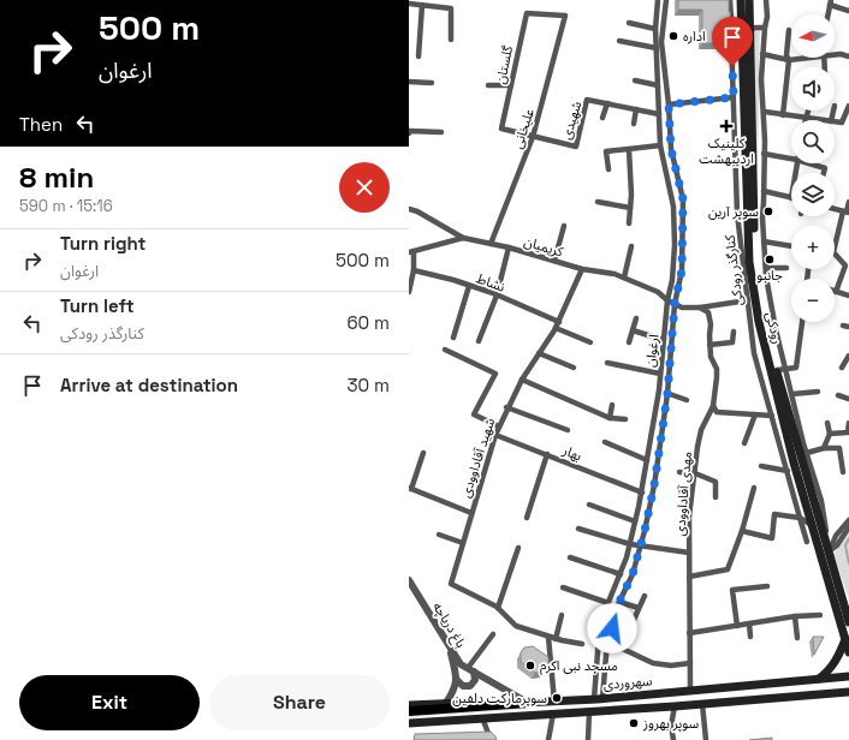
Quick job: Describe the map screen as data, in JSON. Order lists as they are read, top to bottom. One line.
{"streets":{"main road":["رودکی","سهروردی"],"street":["گلستان","شهیدی","علیخانی","کریمیان","کنارگذر رودکی","نشاط","ارغوان","بهار","شهید آقاداوودی","مهدی آقاداوودی","باغ دریاچه"]},"crossings":[["گلستان","شهیدی"],["گلستان","علیخانی"],["شهیدی","علیخانی"],["شهیدی","ارغوان"],["علیخانی","کریمیان"],["کریمیان","کنارگذر رودکی"],["کریمیان","ارغوان"],["کریمیان","شهید آقاداوودی"],["کریمیان","مهدی آقاداوودی"],["نشاط","شهید آقاداوودی"],["ارغوان","بهار"],["ارغوان","سهروردی"],["بهار","شهید آقاداوودی"],["مهدی آقاداوودی","سهروردی"],["باغ دریاچه","سهروردی"]],"places":{"other":["اداره","سوپر آرین","جانبو","مسجد نبی اکرم","سوپرمارکت دلفین","سوپر بهروز"],"health":["کلینیک اردیبهشت"]},"north":"left","page":{"turn":["500 m","ارغوان"],"map_buttons":["+","−"],"then":"Then","heading":["8 min","590 m · 15:16"],"list":[{"name":"Turn right","note":"ارغوان","value":"500 m"},{"name":"Turn left","note":"کنارگذر رودکی","value":"60 m"},{"name":"Arrive at destination","value":"30 m"}],"buttons":["Exit","Share"]}}
